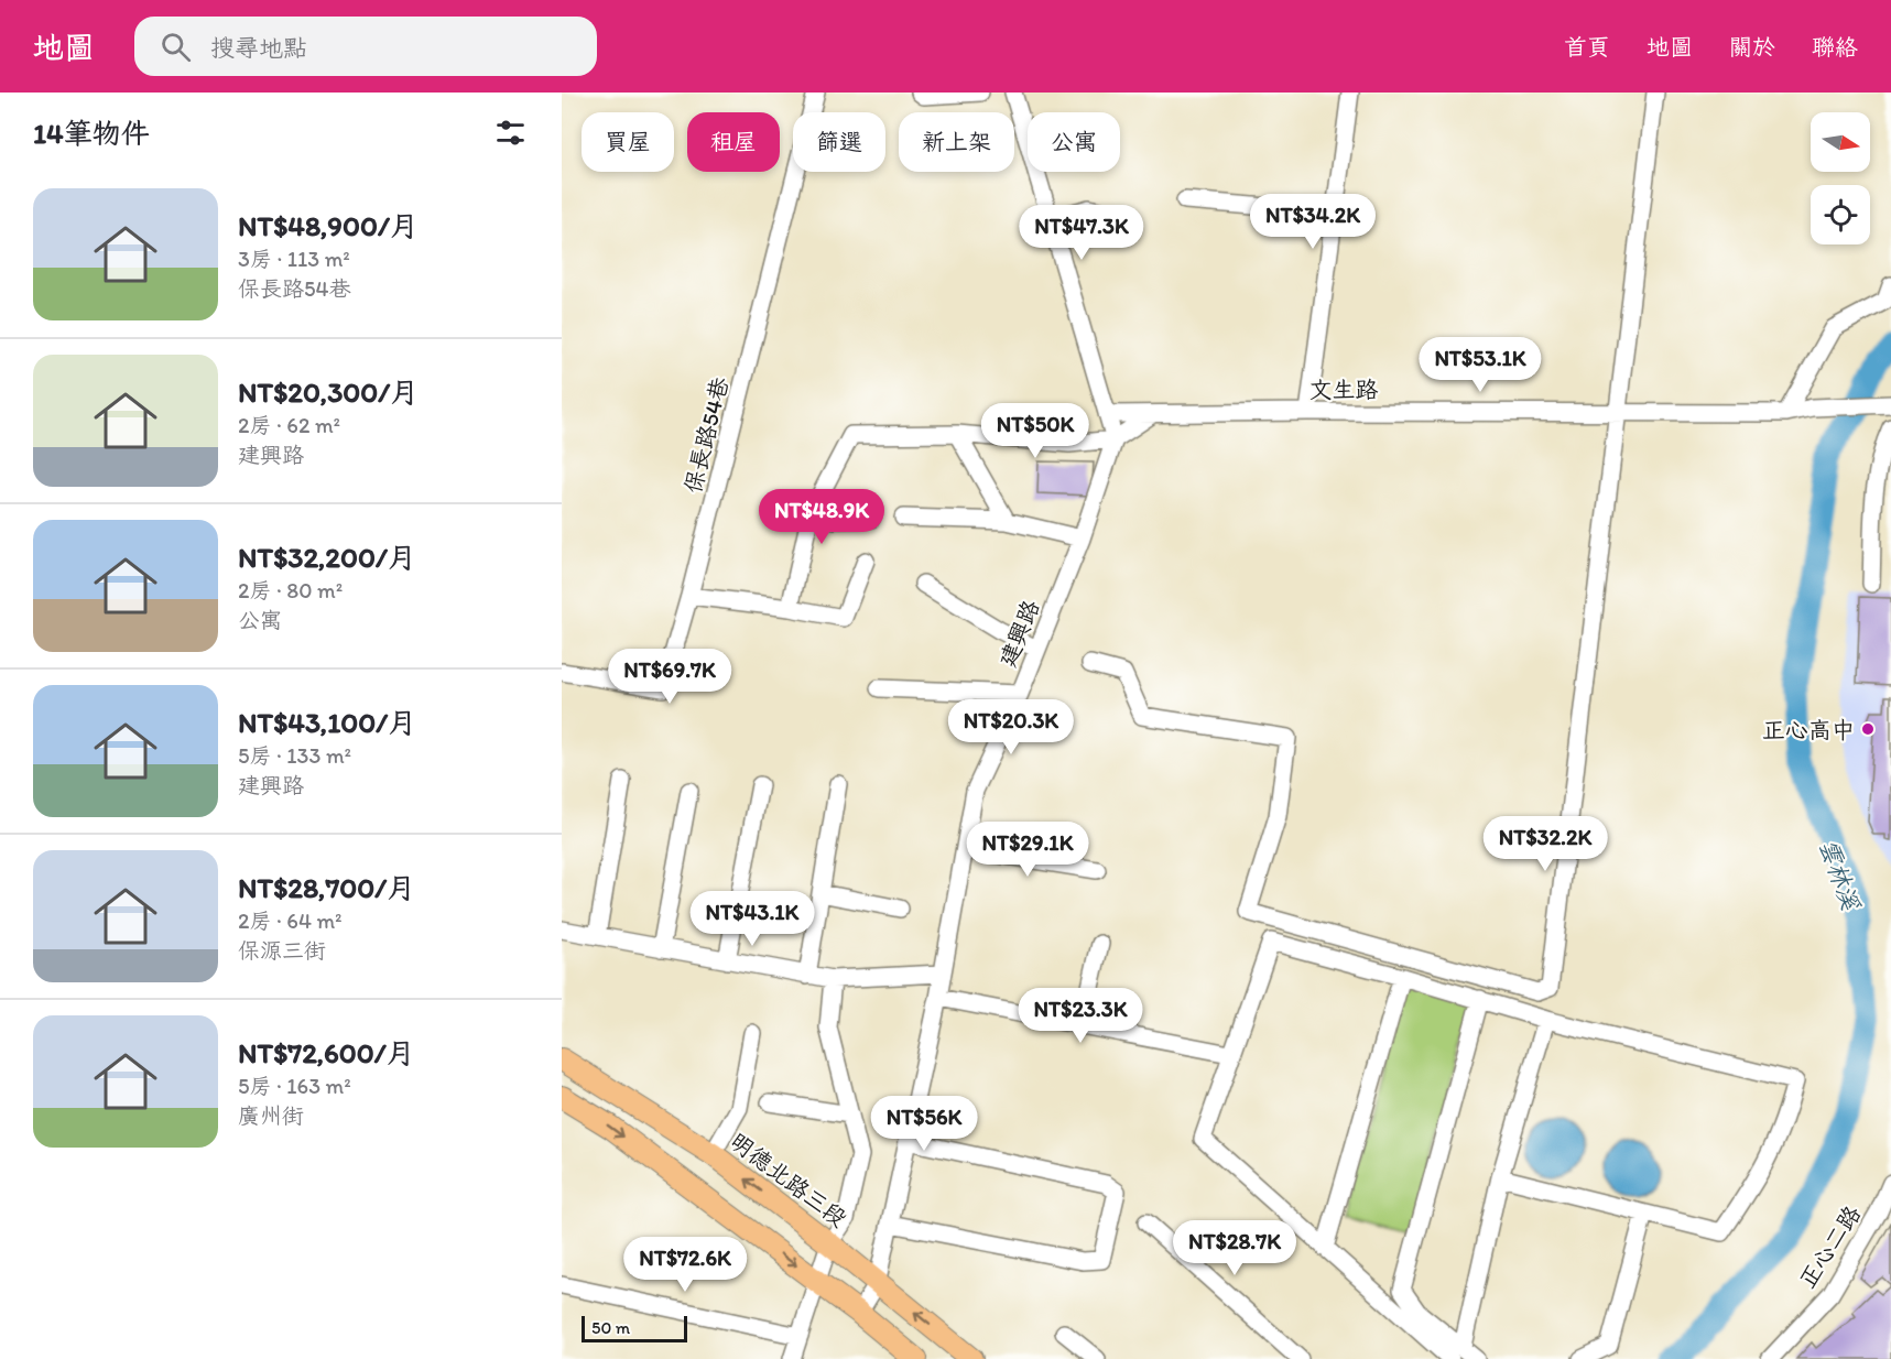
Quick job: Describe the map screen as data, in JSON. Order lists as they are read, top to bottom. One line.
{"streets":{"main road":["明德北路三段"],"street":["文生路","保長路54巷","建興路","正心二路"]},"crossings":[["建興路","明德北路三段"]],"water":["雲林溪"],"places":["正心高中"],"scale_bar":"50 m","north":"right","page":{"header":"地圖","search":"搜尋地點","nav":["首頁","地圖","關於","聯絡"],"heading":"14筆物件","chip":["買屋","租屋","篩選","新上架","公寓"],"list":[{"name":"NT$48,900/月","note":"3房 · 113 m² · 保長路54巷"},{"name":"NT$20,300/月","note":"2房 · 62 m² · 建興路"},{"name":"NT$32,200/月","note":"2房 · 80 m² · 公寓"},{"name":"NT$43,100/月","note":"5房 · 133 m² · 建興路"},{"name":"NT$28,700/月","note":"2房 · 64 m² · 保源三街"},{"name":"NT$72,600/月","note":"5房 · 163 m² · 廣州街"}],"price":["NT$34.2K","NT$47.3K","NT$53.1K","NT$50K","NT$48.9K","NT$69.7K","NT$20.3K","NT$32.2K","NT$29.1K","NT$43.1K","NT$23.3K","NT$56K","NT$28.7K","NT$72.6K"],"scale":"50 m"}}
